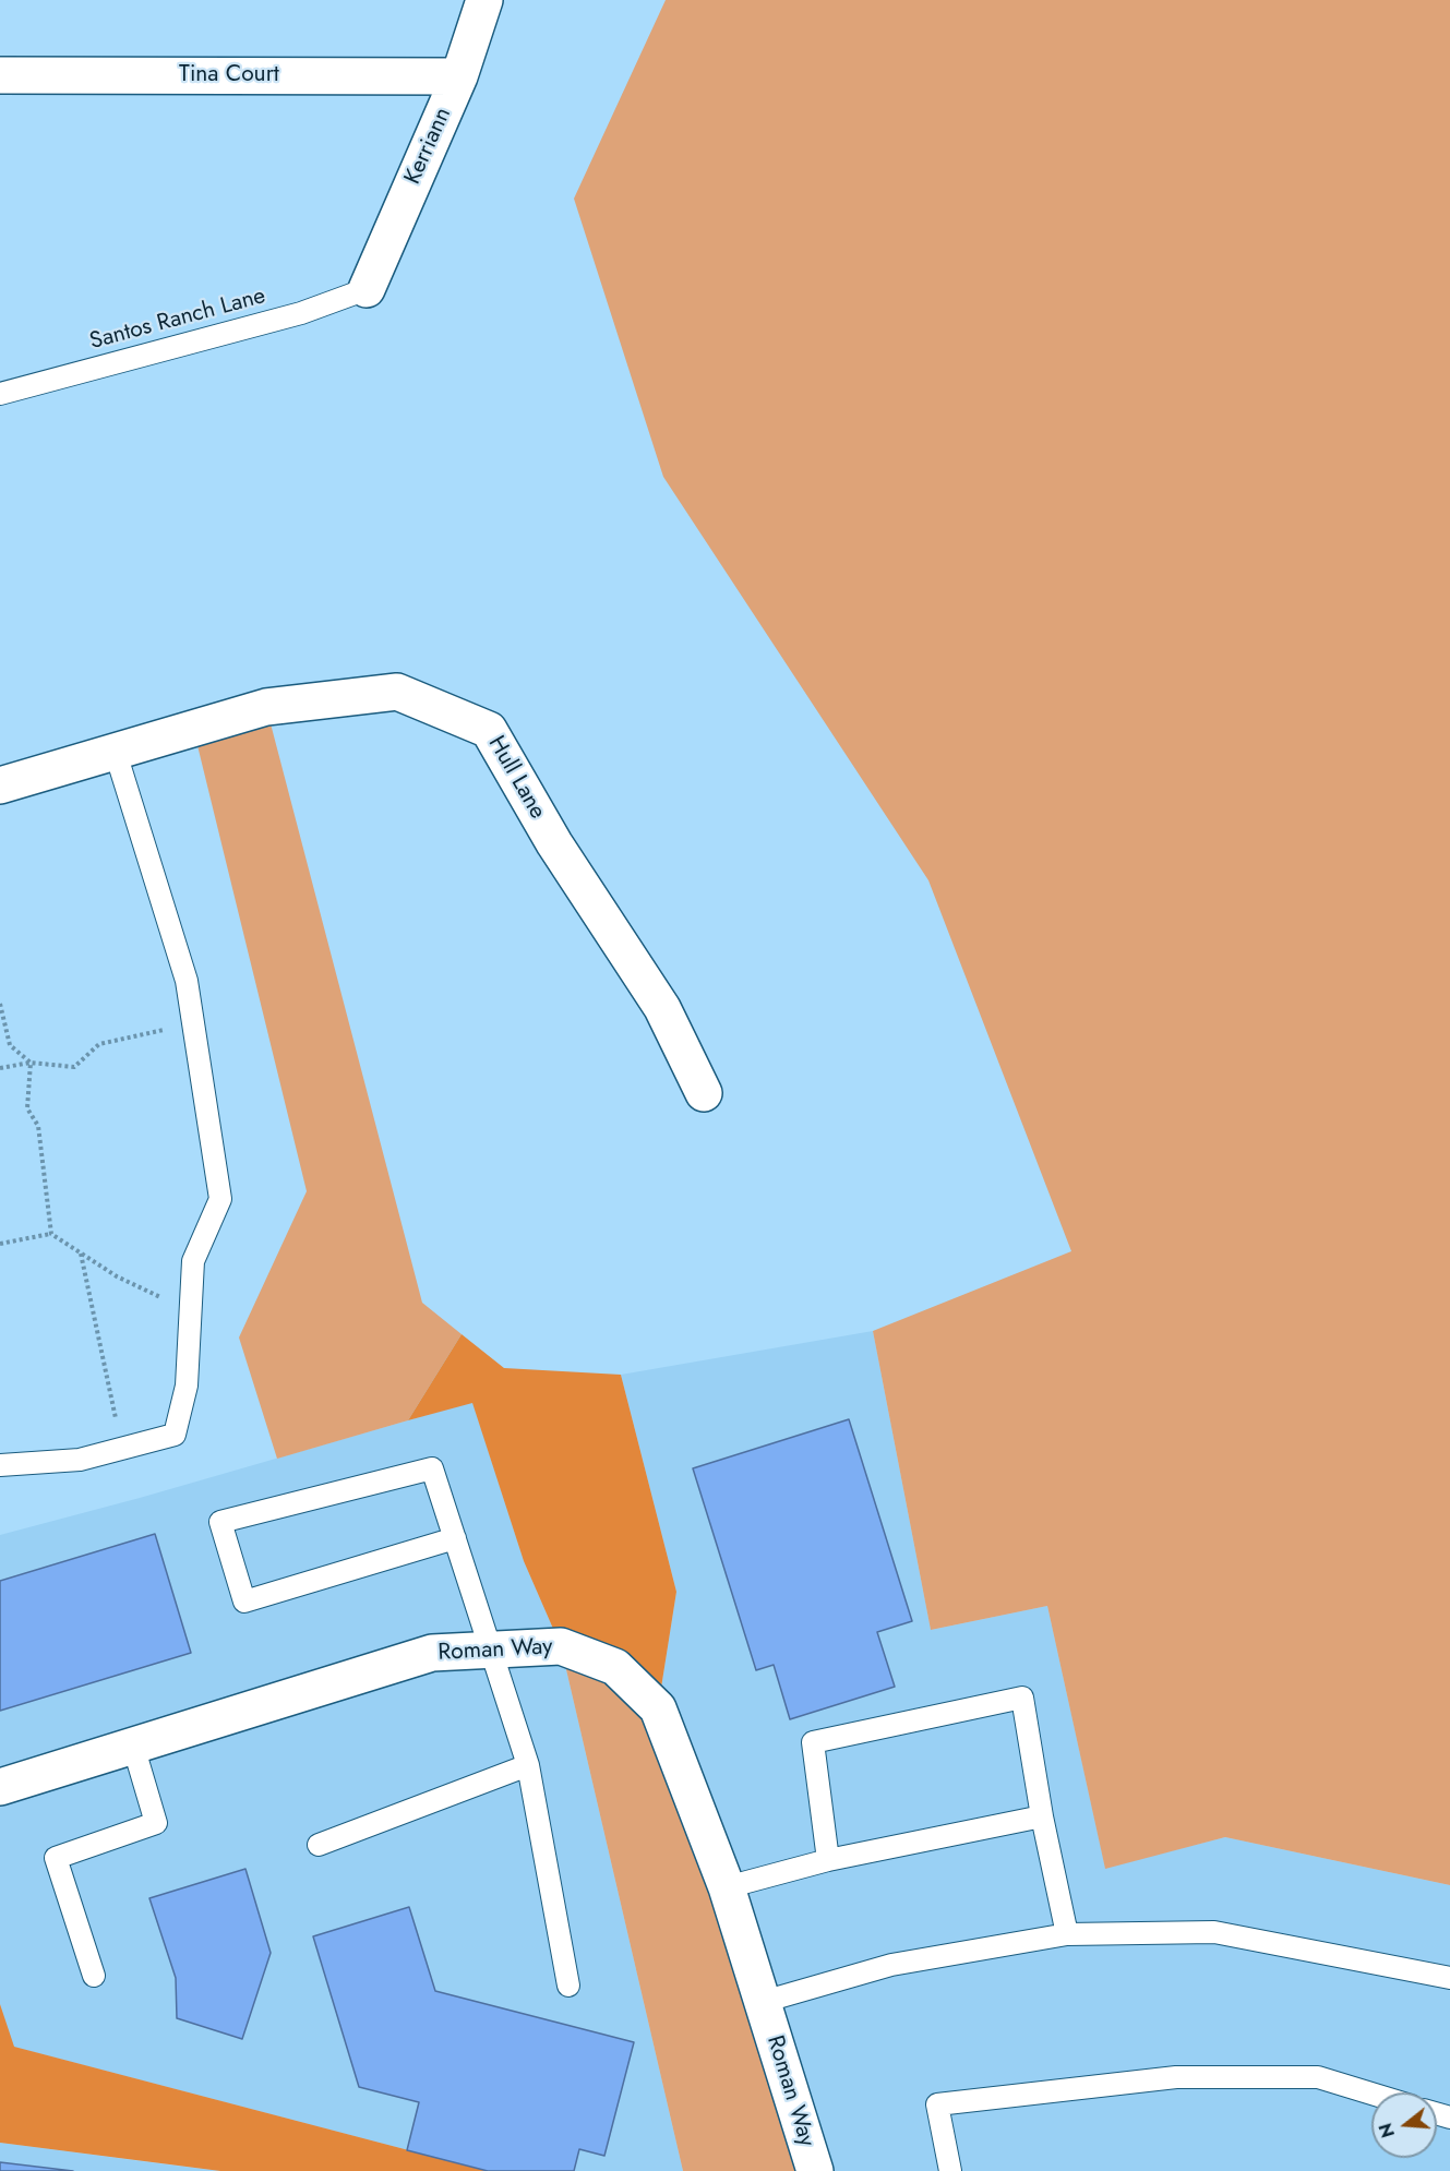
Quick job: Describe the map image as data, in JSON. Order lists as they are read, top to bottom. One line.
{"streets":{"street":["Tina Court","Kerriann","Hull Lane","Roman Way"],"lane":["Santos Ranch Lane"]},"crossings":[["Tina Court","Kerriann"],["Kerriann","Santos Ranch Lane"]],"north":"left"}
